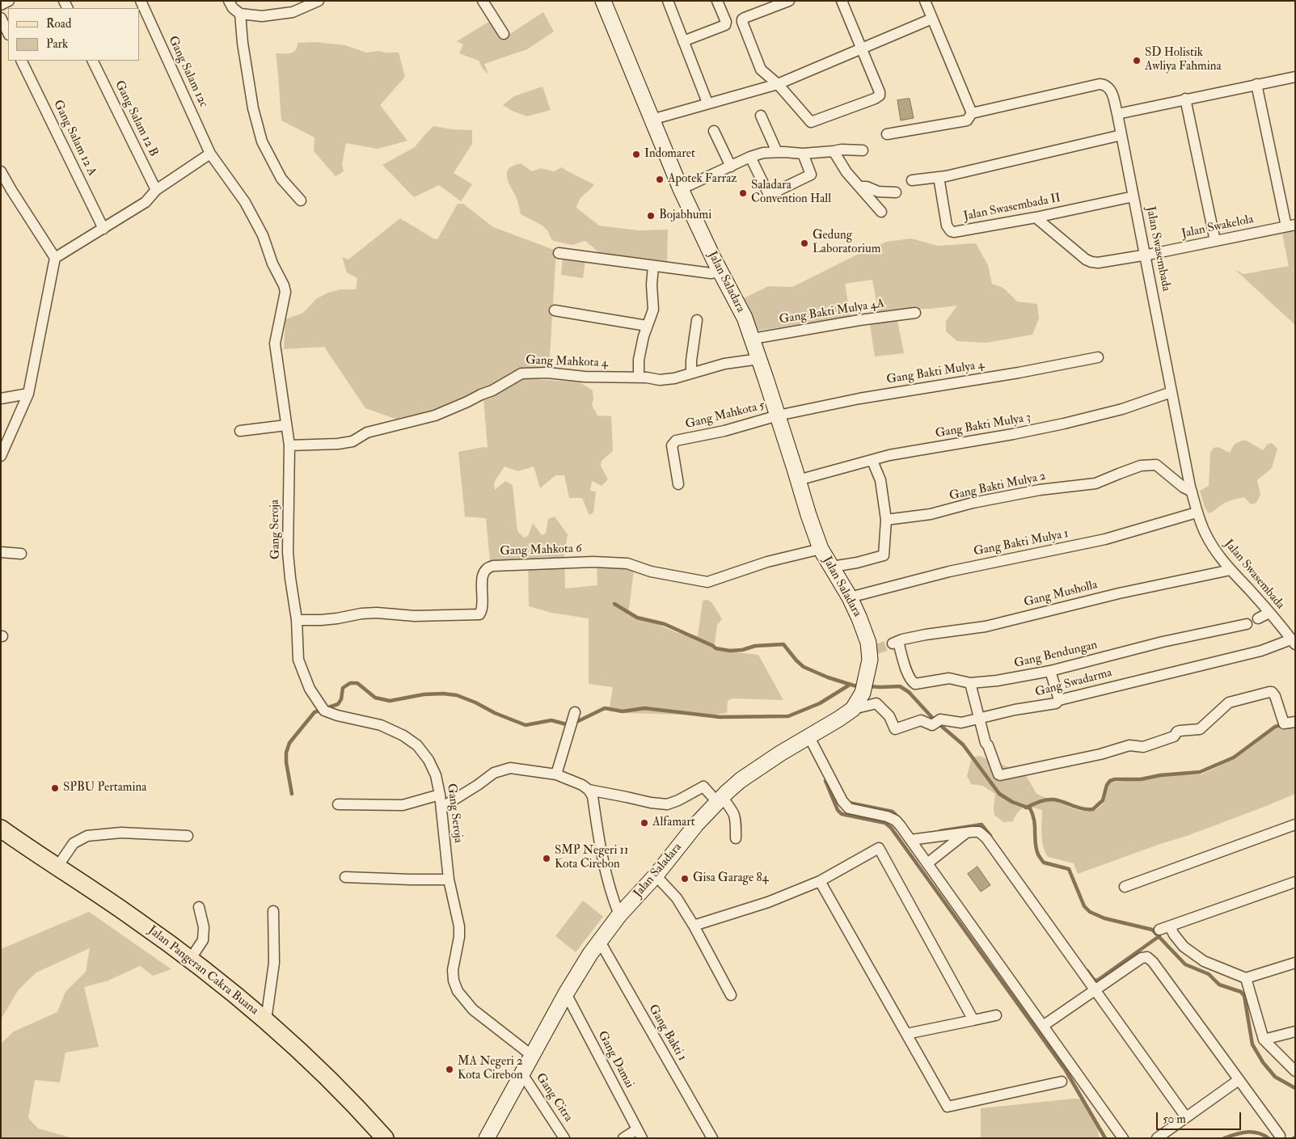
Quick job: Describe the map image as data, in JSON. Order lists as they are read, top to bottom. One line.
{"streets":{"main road":["Jalan Pangeran Cakra Buana"],"street":["Gang Salam 12c","Gang Salam 12 B","Gang Salam 12 A","Jalan Swasembada II","Jalan Swakelola","Jalan Swasembada","Jalan Saladara","Gang Bakti Mulya 4A","Gang Mahkota 4","Gang Bakti Mulya 4","Gang Mahkota 5","Gang Bakti Mulya 3","Gang Bakti Mulya 2","Gang Seroja","Gang Bakti Mulya 1","Gang Mahkota 6","Gang Musholla","Gang Bendungan","Gang Swadarma","Gang Bakti 1","Gang Damai","Gang Citra"]},"crossings":[["Gang Salam 12c","Gang Seroja"],["Jalan Swasembada II","Jalan Swakelola"],["Jalan Swasembada II","Jalan Swasembada"],["Jalan Swakelola","Jalan Swasembada"],["Jalan Swasembada","Gang Bakti Mulya 3"],["Jalan Swasembada","Gang Bakti Mulya 2"],["Jalan Swasembada","Gang Bakti Mulya 1"],["Jalan Swasembada","Gang Musholla"],["Jalan Swasembada","Gang Swadarma"],["Jalan Saladara","Gang Bakti Mulya 4A"],["Jalan Saladara","Gang Mahkota 4"],["Jalan Saladara","Gang Bakti Mulya 4"],["Jalan Saladara","Gang Mahkota 5"],["Jalan Saladara","Gang Bakti Mulya 3"],["Jalan Saladara","Gang Seroja"],["Jalan Saladara","Gang Bakti Mulya 1"],["Jalan Saladara","Gang Mahkota 6"],["Jalan Saladara","Gang Swadarma"],["Jalan Saladara","Gang Bakti 1"],["Jalan Saladara","Gang Damai"],["Jalan Saladara","Gang Citra"],["Gang Mahkota 4","Gang Seroja"],["Gang Bakti Mulya 4","Gang Mahkota 5"],["Gang Seroja","Gang Mahkota 6"],["Gang Musholla","Gang Bendungan"]],"places":["SD Holistik Awliya Fahmina","Indomaret","Apotek Farraz","Saladara Convention Hall","Bojabhumi","Gedung Laboratorium","SPBU Pertamina","Alfamart","SMP Negeri 11 Kota Cirebon","Gisa Garage 84","MA Negeri 2 Kota Cirebon"],"legend":["Road","Park"],"scale_bar":"50 m"}
